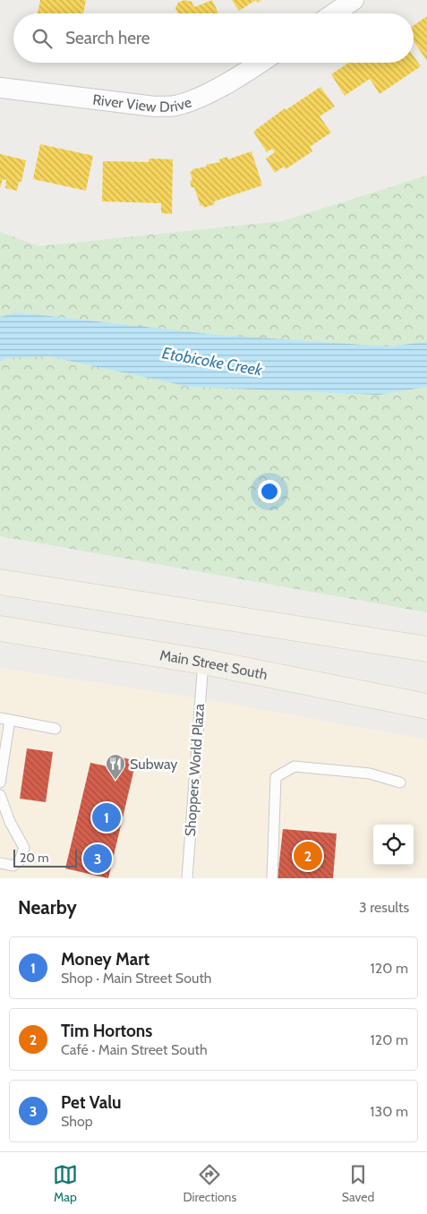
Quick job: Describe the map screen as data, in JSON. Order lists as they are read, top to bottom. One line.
{"streets":{"main road":["Main Street South"],"street":["River View Drive"],"lane":["Shoppers World Plaza"]},"crossings":[["Main Street South","Shoppers World Plaza"]],"water":["Etobicoke Creek"],"places":{"restaurant":["Subway"]},"scale_bar":"20 m","page":{"search":"Search here","pins":["1","2","3"],"scale":"20 m","heading":["Nearby","3 results"],"list":[{"mark":"1","name":"Money Mart","note":"Shop · Main Street South","value":"120 m"},{"mark":"2","name":"Tim Hortons","note":"Café · Main Street South","value":"120 m"},{"mark":"3","name":"Pet Valu","note":"Shop","value":"130 m"}],"nav":["Map","Directions","Saved"]}}
